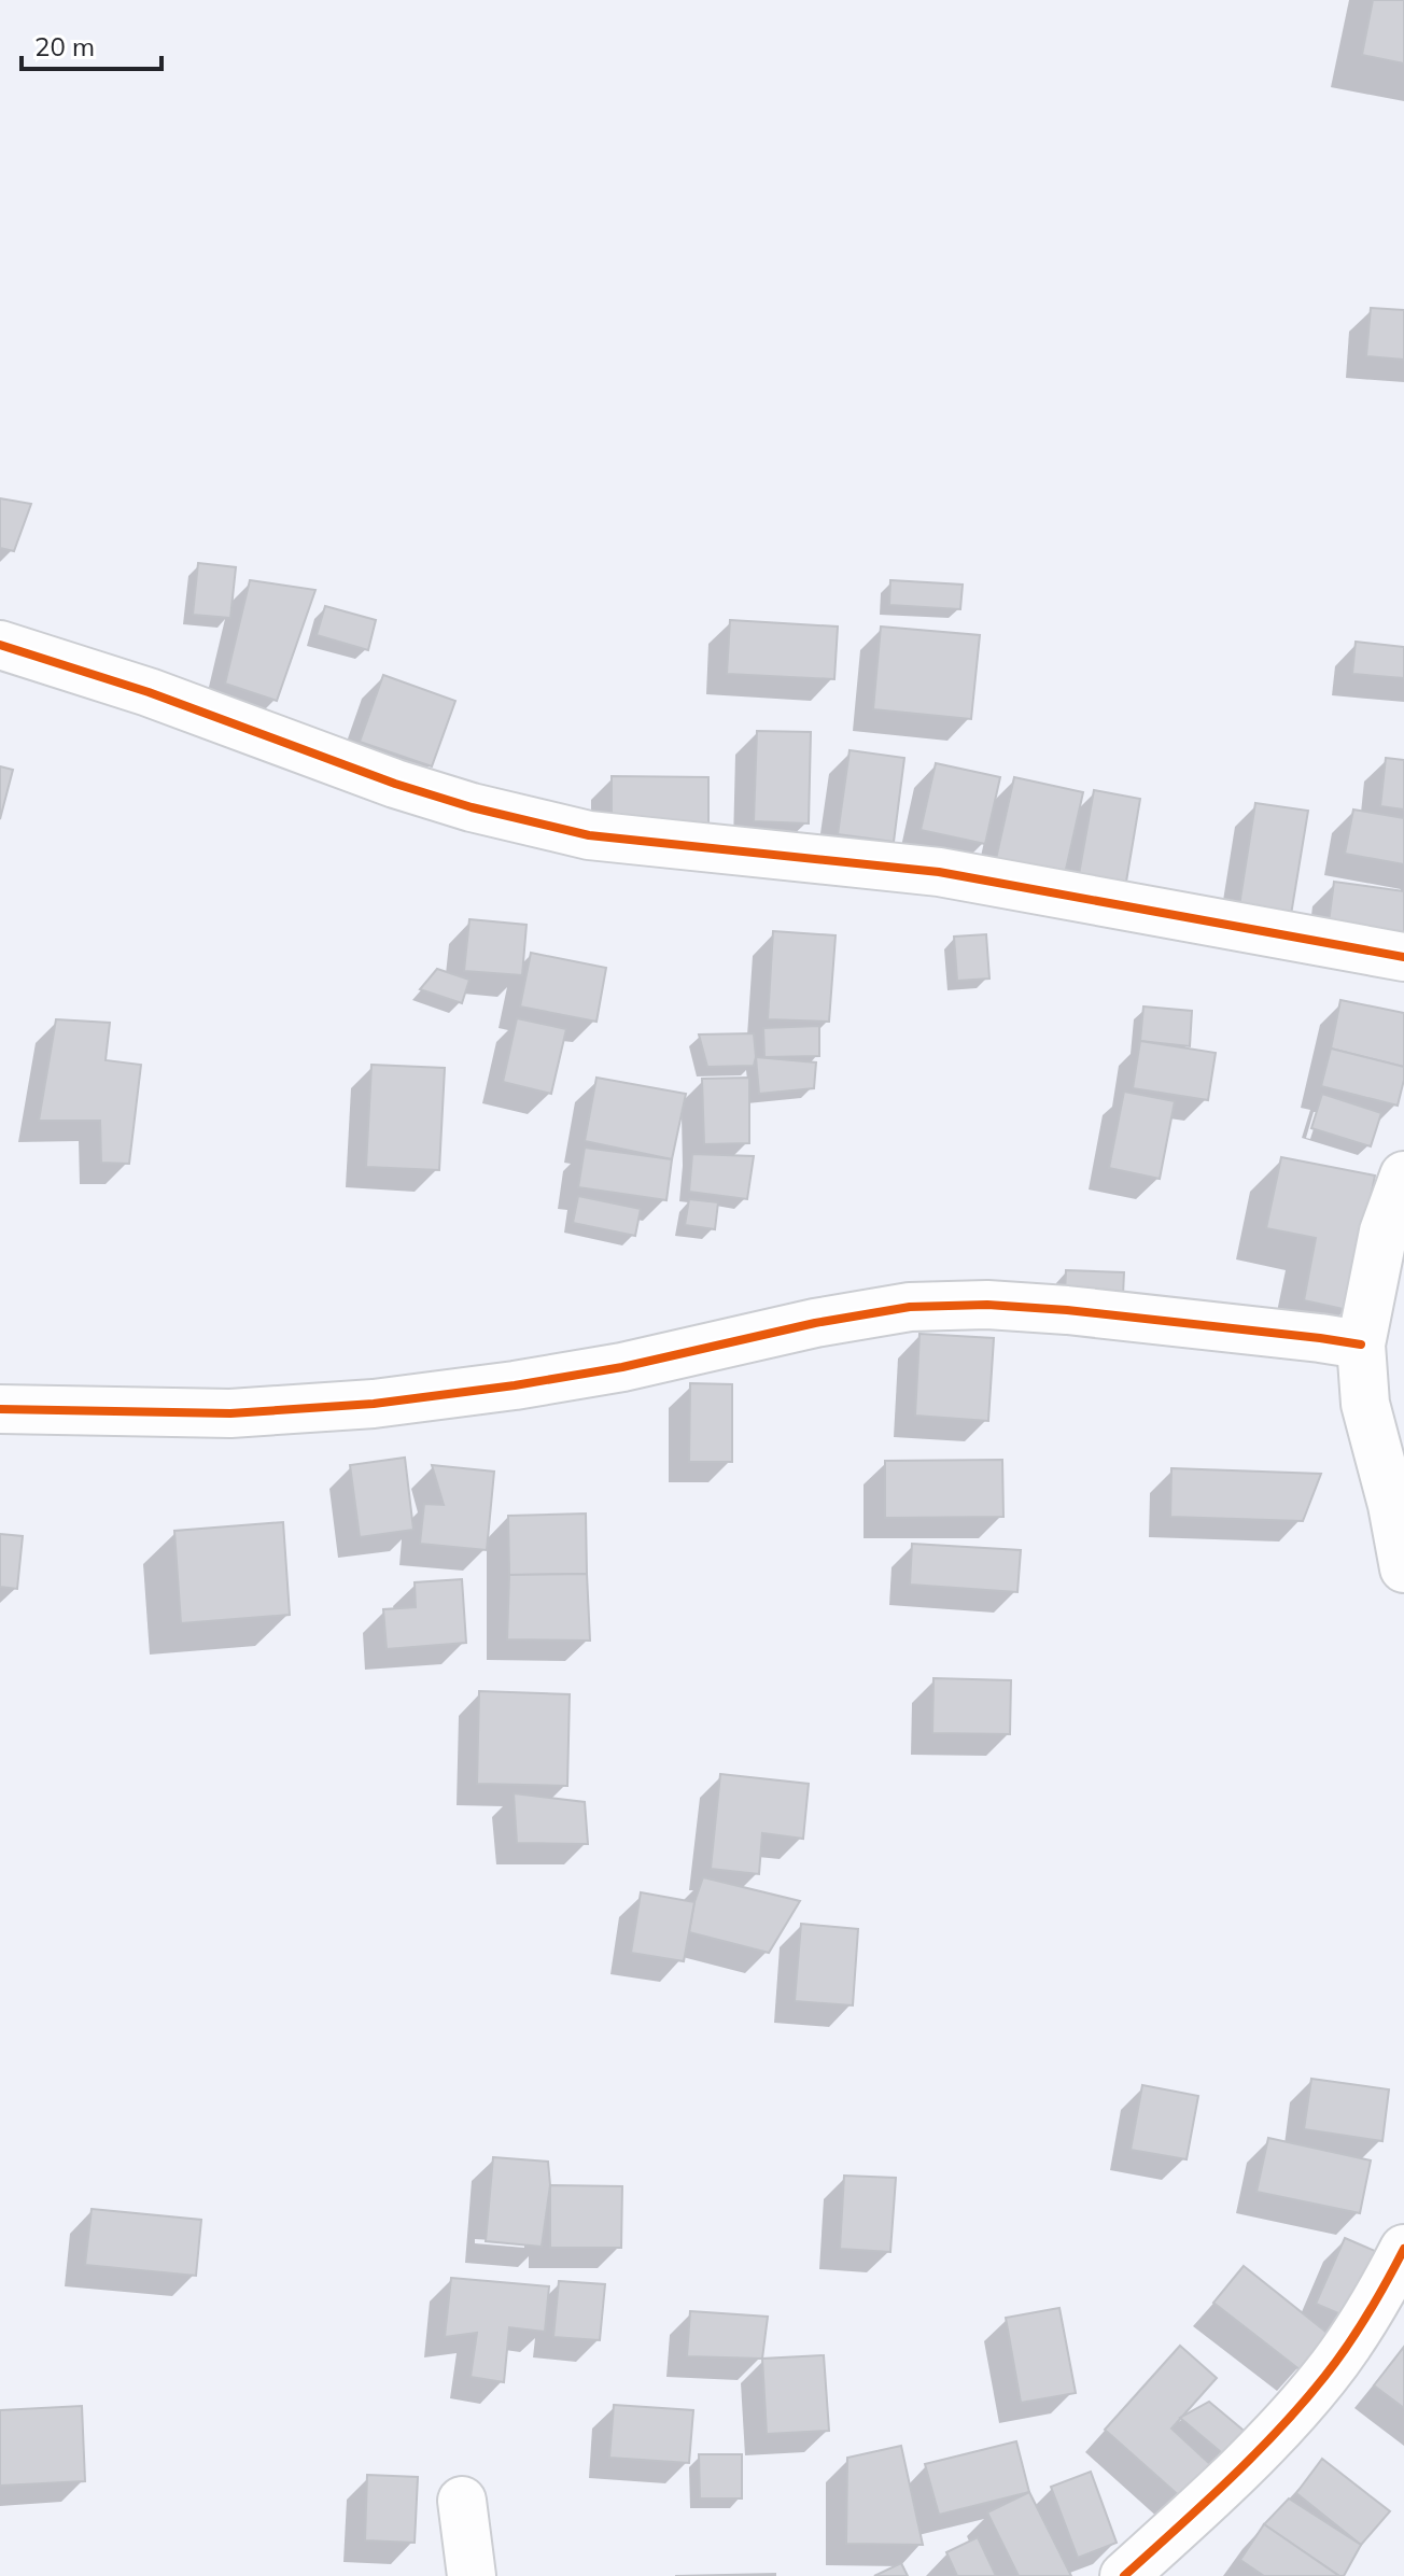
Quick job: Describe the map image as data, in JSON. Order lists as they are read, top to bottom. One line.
{"scale_bar":"20 m"}
